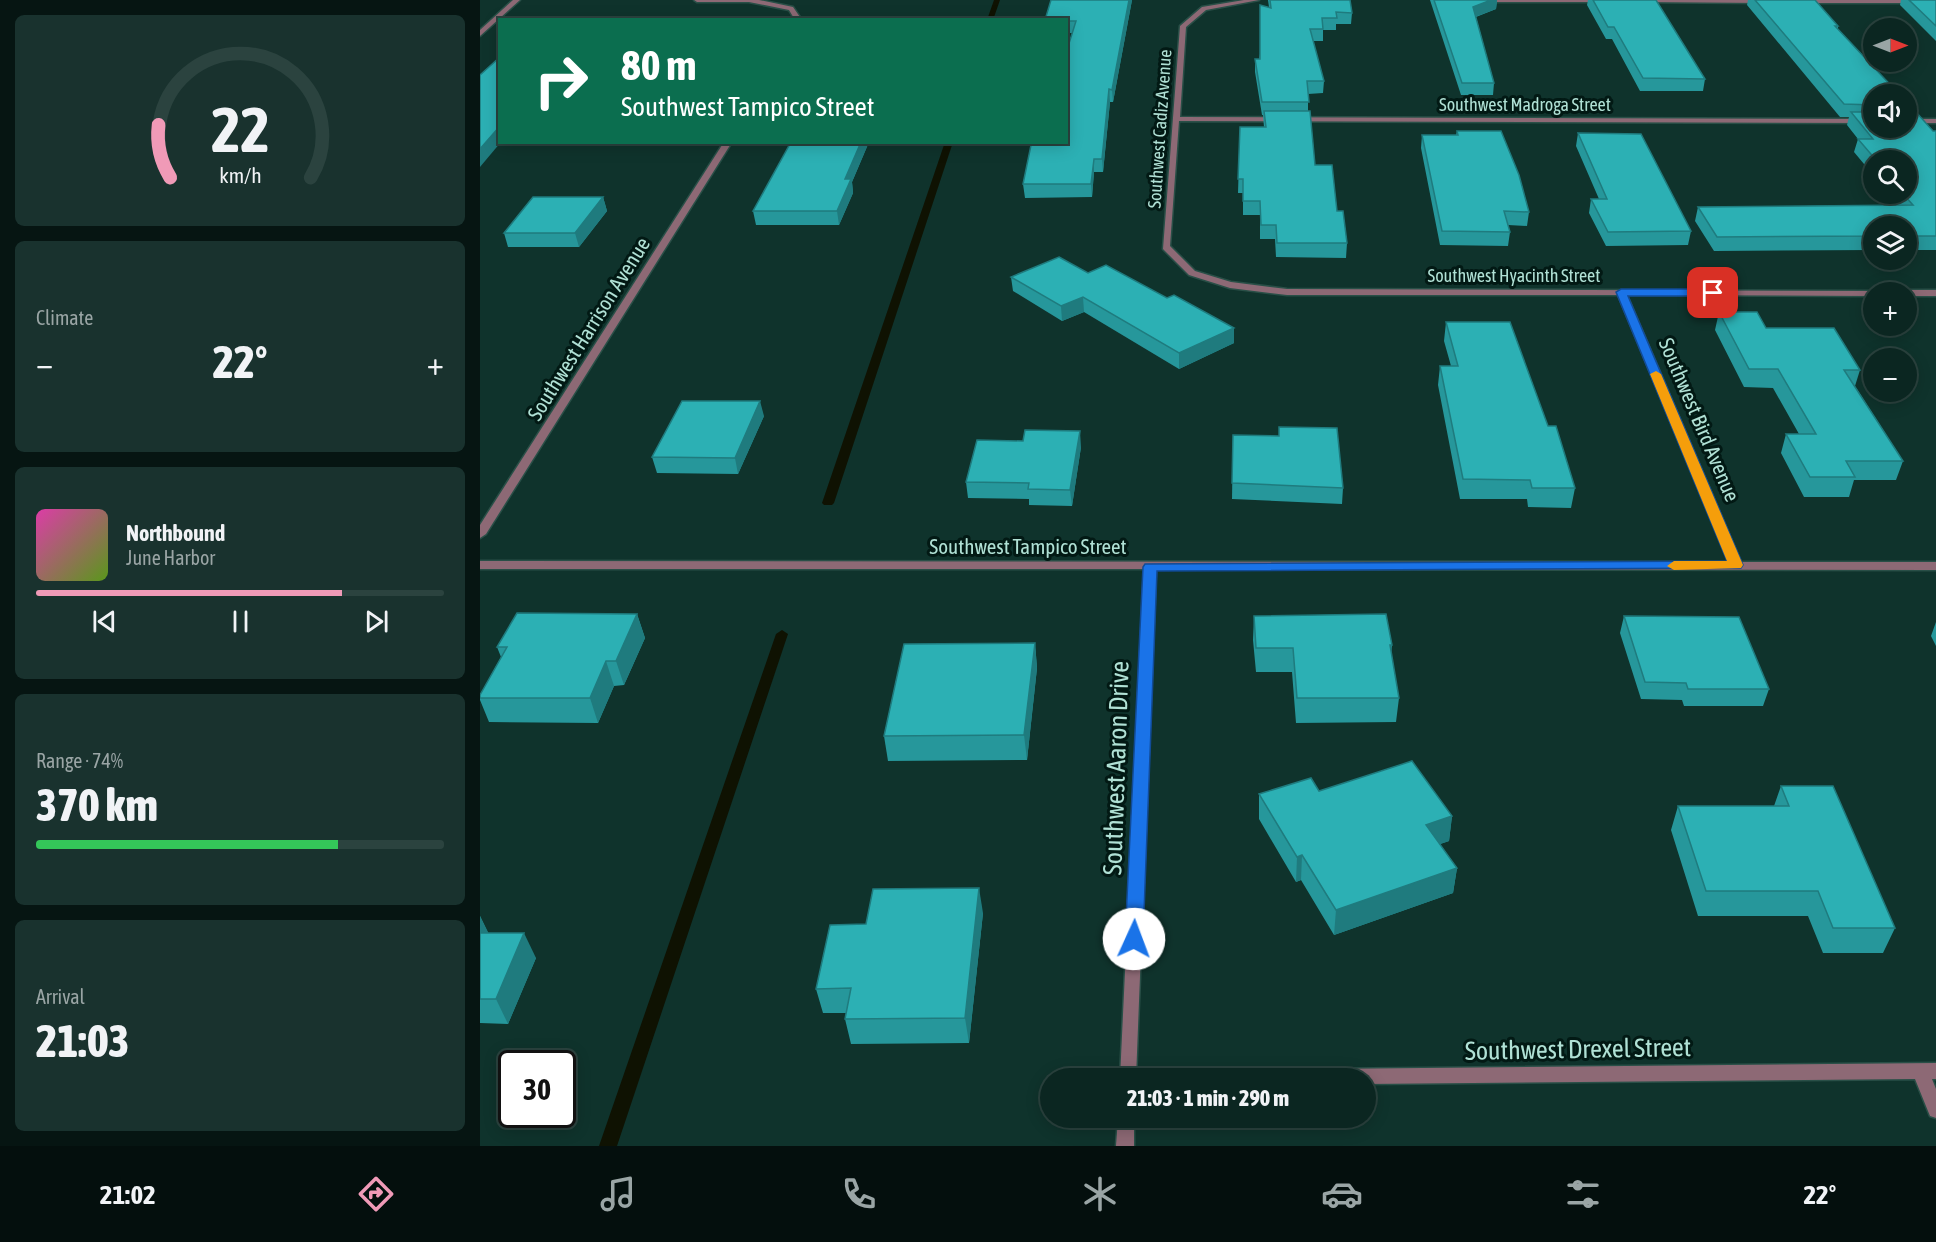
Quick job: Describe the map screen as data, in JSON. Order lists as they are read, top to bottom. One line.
{"streets":{"street":["Southwest Madroga Street","Southwest Cadiz Avenue","Southwest Hyacinth Street","Southwest Harrison Avenue","Southwest Bird Avenue","Southwest Tampico Street","Southwest Aaron Drive","Southwest Drexel Street"]},"crossings":[["Southwest Madroga Street","Southwest Cadiz Avenue"],["Southwest Cadiz Avenue","Southwest Hyacinth Street"],["Southwest Hyacinth Street","Southwest Bird Avenue"],["Southwest Bird Avenue","Southwest Tampico Street"],["Southwest Tampico Street","Southwest Aaron Drive"]],"north":"right","page":{"map_buttons":["+","−"],"turn":["80 m","Southwest Tampico Street"],"tile":["Climate",["Range · 74%","370 km"],["Arrival","21:03"]],"heat":["−","22°","+"],"song":["Northbound","June Harbor"],"limit":"30","trip":"21:03 · 1 min · 290 m","tabs":["21:02","22°"],"gauge":["22","km/h"]}}
